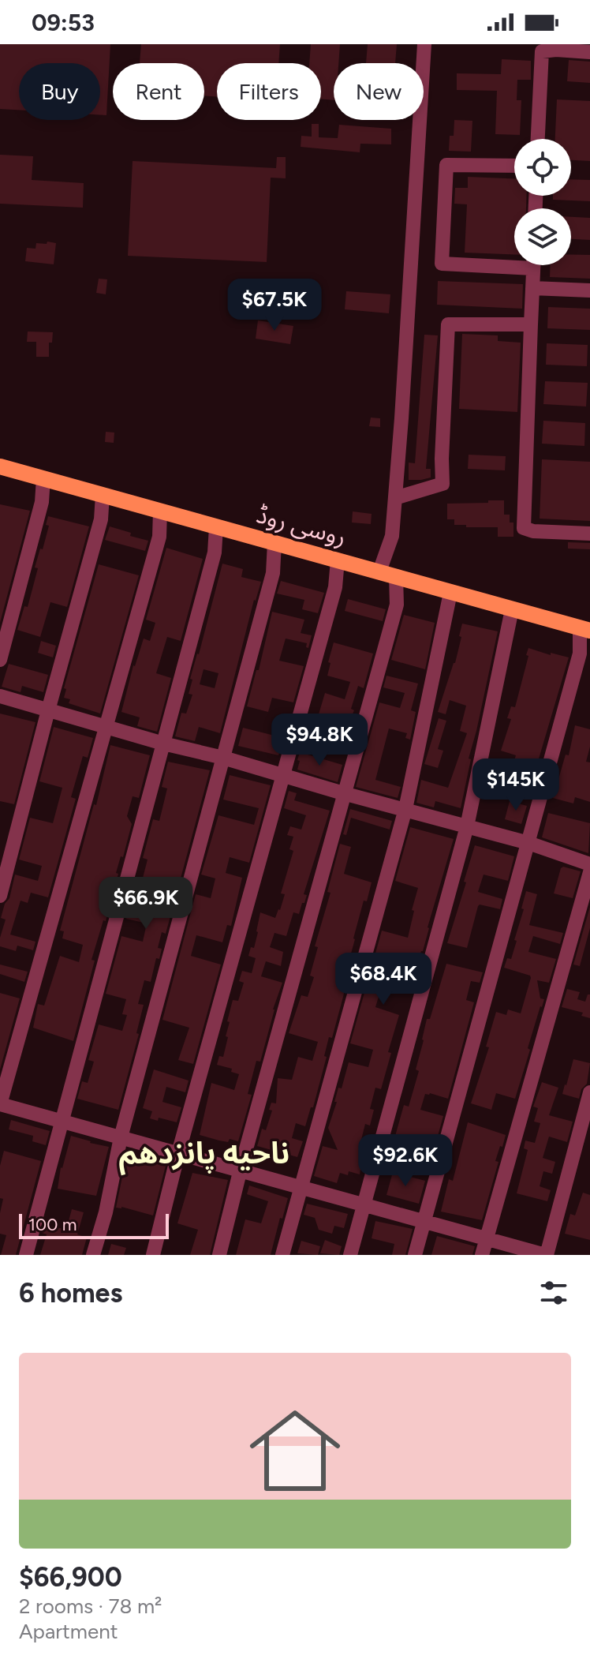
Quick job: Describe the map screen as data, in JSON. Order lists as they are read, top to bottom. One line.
{"streets":{"main road":["روسی روڈ"]},"districts":["ناحیه پانزدهم"],"scale_bar":"100 m","page":{"status":"09:53","chip":["Buy","Rent","Filters","New"],"price":["$67.5K","$94.8K","$145K","$66.9K","$68.4K","$92.6K"],"scale":"100 m","heading":"6 homes","list":[{"name":"$66,900","note":"2 rooms · 78 m² · Apartment"}]}}
